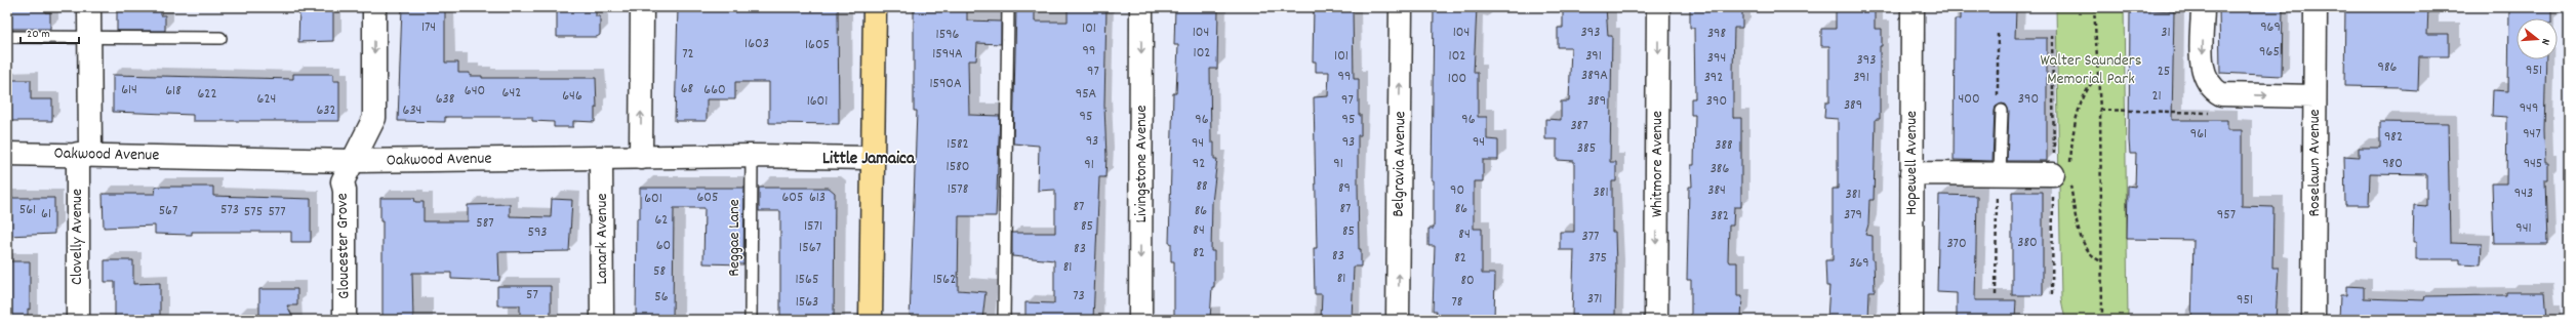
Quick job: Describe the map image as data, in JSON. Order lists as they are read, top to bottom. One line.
{"streets":{"street":["Oakwood Avenue","Hopewell Avenue","Roselawn Avenue","Livingstone Avenue","Belgravia Avenue","Whitmore Avenue","Clovelly Avenue","Lanark Avenue","Gloucester Grove"],"lane":["Reggae Lane"]},"crossings":[["Oakwood Avenue","Clovelly Avenue"],["Oakwood Avenue","Reggae Lane"],["Oakwood Avenue","Lanark Avenue"],["Oakwood Avenue","Gloucester Grove"]],"one_way":["Livingstone Avenue","Belgravia Avenue","Whitmore Avenue","Gloucester Grove"],"districts":["Little Jamaica"],"parks":["Walter Saunders Memorial Park"],"house_numbers":["174","969","101","104","104","393","31","398","1596","1603","1605","99","965","102","72","1594A","101","102","391","394","393","986","951","97","25","389A","99","392","391","100","1590A","68","614","660","618","640","642","622","95A","646","21","624","638","400","390","97","1601","389","390","389","949","632","634","95","96","95","96","387","961","947","982","93","93","94","94","1582","388","385","92","91","980","945","91","1580","386","88","89","1578","90","384","381","943","381","605","605","613","601","87","87","86","561","573","567","86","575","577","61","379","957","382","62","587","1571","85","941","84","85","593","84","377","380","370","60","1567","83","82","83","82","375","369","81","58","81","1565","1562","80","57","73","56","371","951","1563","78"],"scale_bar":"20 m","north":"right"}
